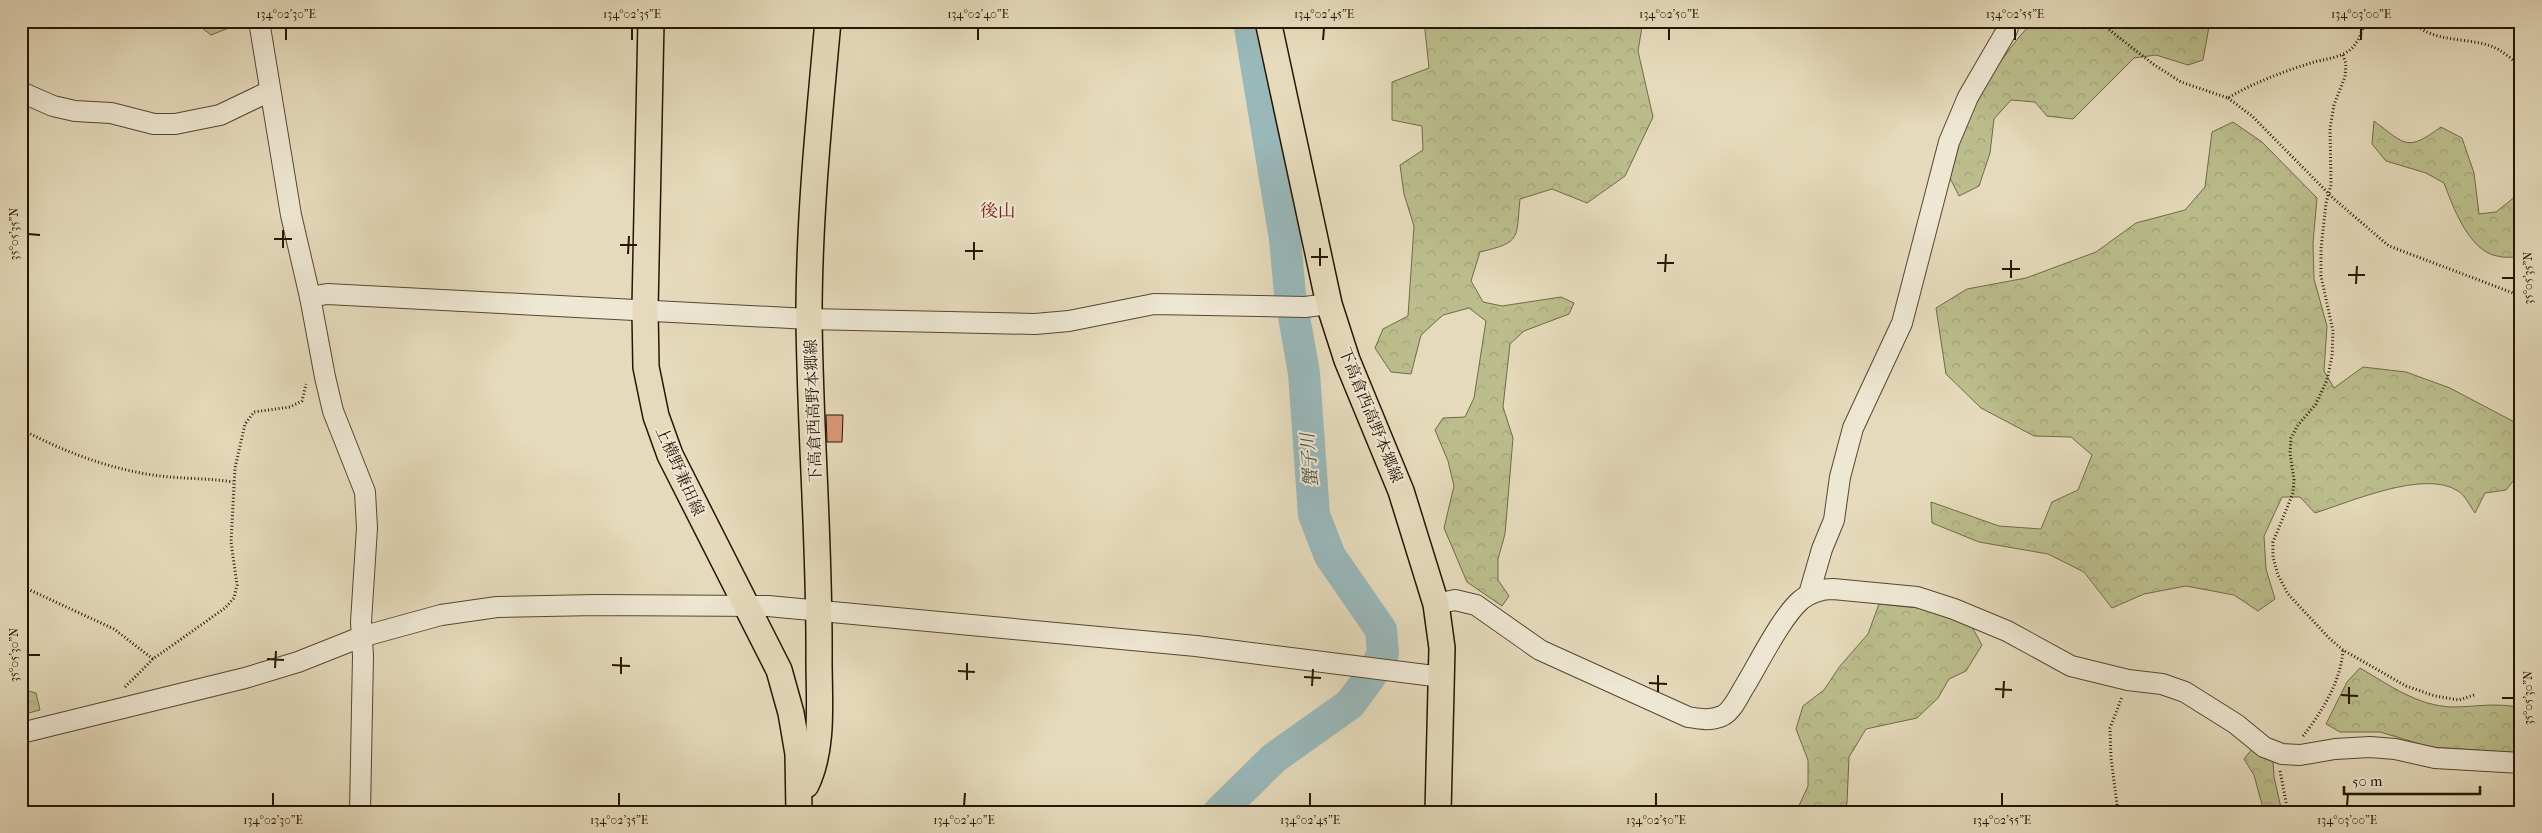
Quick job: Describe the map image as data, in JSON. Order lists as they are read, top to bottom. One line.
{"streets":{"main road":["下高倉西高野本郷線","上横野兼田線"]},"crossings":[["下高倉西高野本郷線","上横野兼田線"]],"districts":["後山"],"water":["蟹子川"],"scale_bar":"50 m","coordinates":["134°02'30\"E","134°02'35\"E","134°02'40\"E","134°02'45\"E","134°02'50\"E","134°02'55\"E","134°03'00\"E","35°05'35\"N","35°05'30\"N"]}
